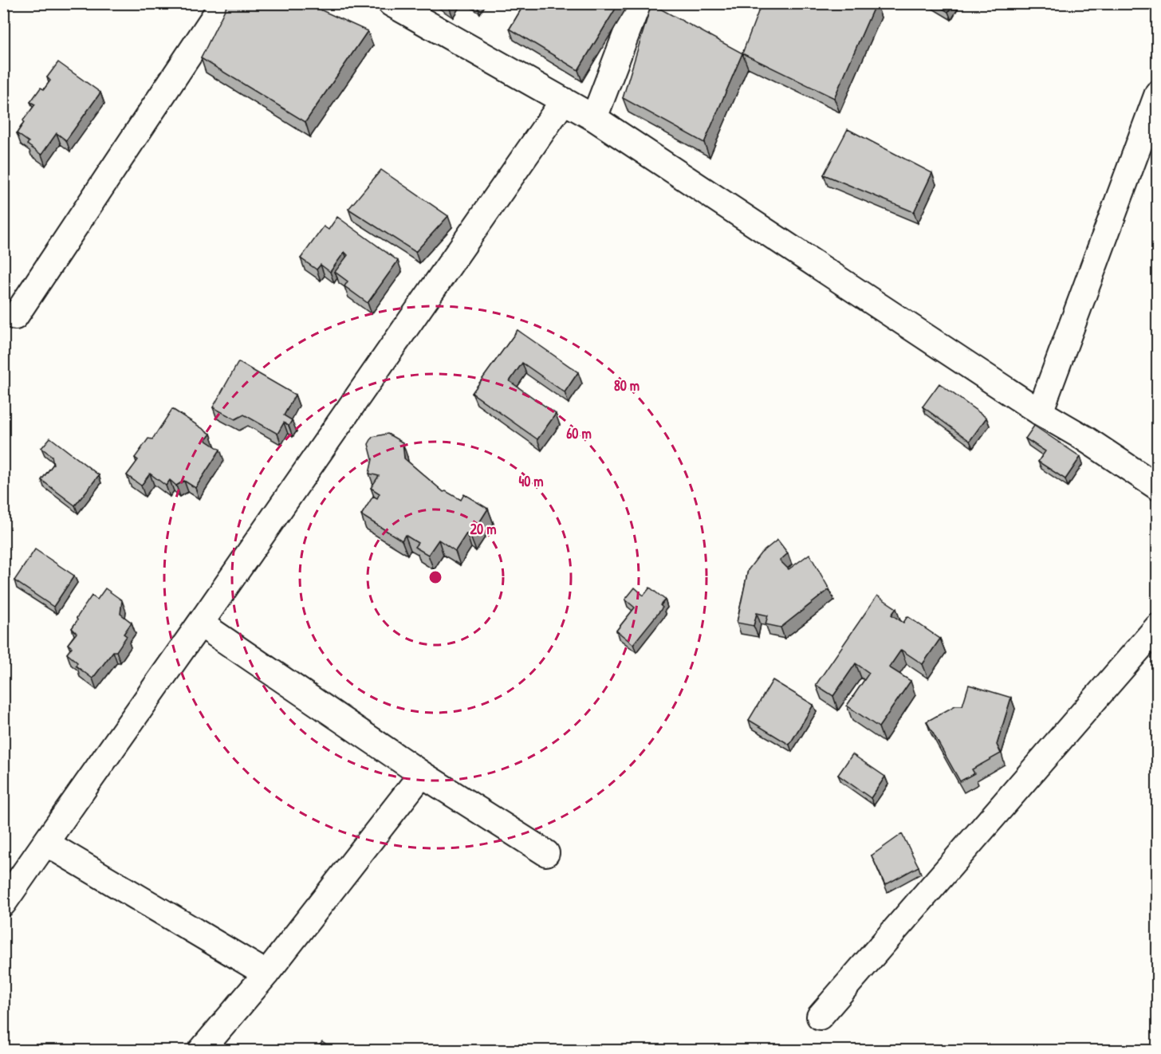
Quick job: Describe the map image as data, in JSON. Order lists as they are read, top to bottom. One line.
{"rings":["80 m","60 m","40 m","20 m"]}
